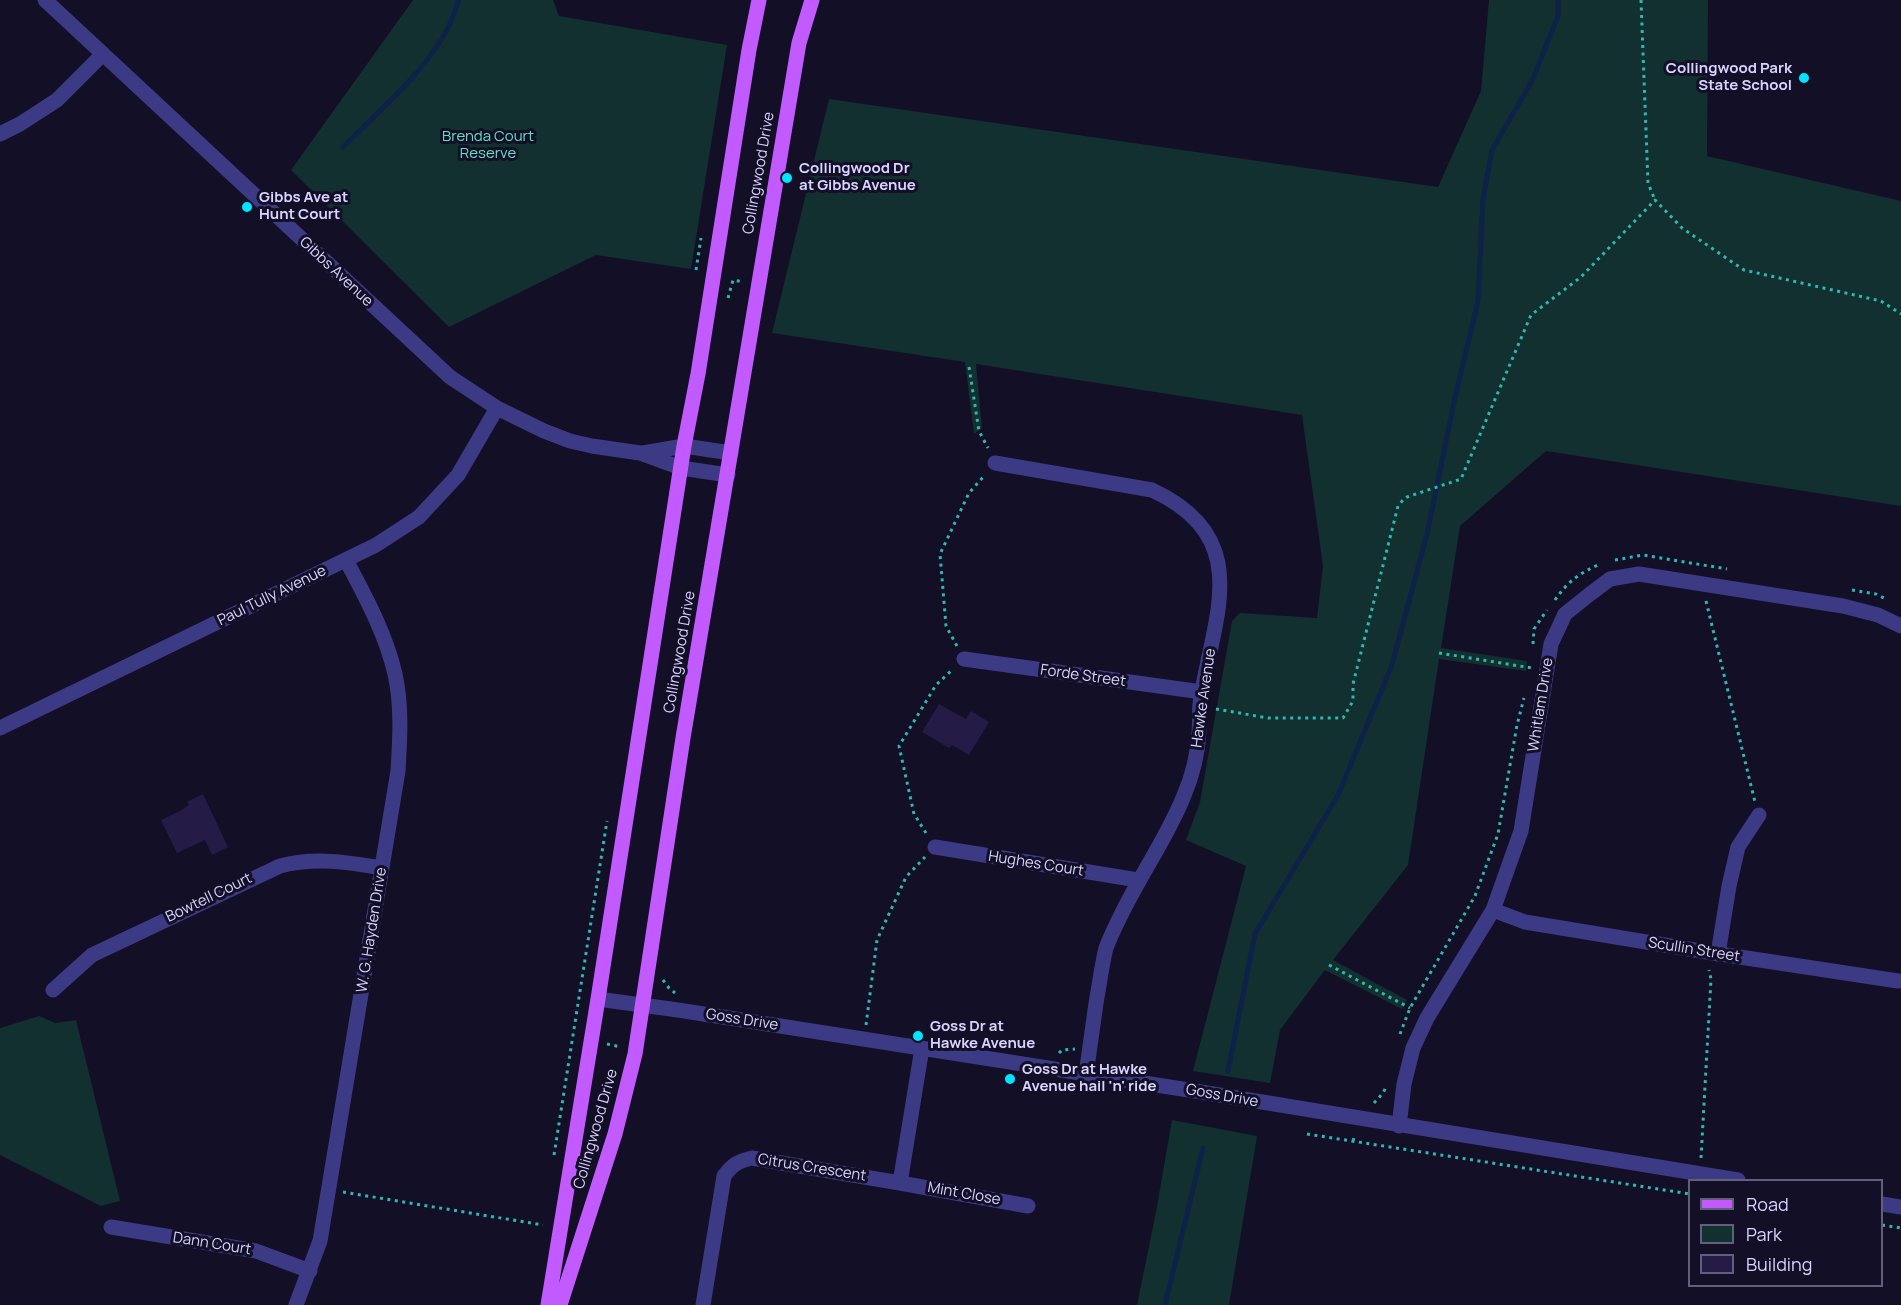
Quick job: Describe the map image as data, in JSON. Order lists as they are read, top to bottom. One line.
{"streets":{"main road":["Collingwood Drive"],"street":["Gibbs Avenue","Paul Tully Avenue","Forde Street","Hawke Avenue","Whitlam Drive","Hughes Court","Bowtell Court","W. G. Hayden Drive","Scullin Street","Goss Drive","Citrus Crescent","Mint Close","Dann Court"]},"crossings":[["Collingwood Drive","Gibbs Avenue"],["Collingwood Drive","Goss Drive"],["Gibbs Avenue","Paul Tully Avenue"],["Paul Tully Avenue","W. G. Hayden Drive"],["Forde Street","Hawke Avenue"],["Hawke Avenue","Hughes Court"],["Hawke Avenue","Goss Drive"],["Whitlam Drive","Scullin Street"],["Whitlam Drive","Goss Drive"],["Bowtell Court","W. G. Hayden Drive"],["W. G. Hayden Drive","Dann Court"],["Citrus Crescent","Mint Close"]],"parks":["Brenda Court Reserve"],"places":["Collingwood Park State School","Collingwood Dr at Gibbs Avenue","Gibbs Ave at Hunt Court","Goss Dr at Hawke Avenue","Goss Dr at Hawke Avenue hail 'n' ride"],"legend":["Road","Park","Building"]}
